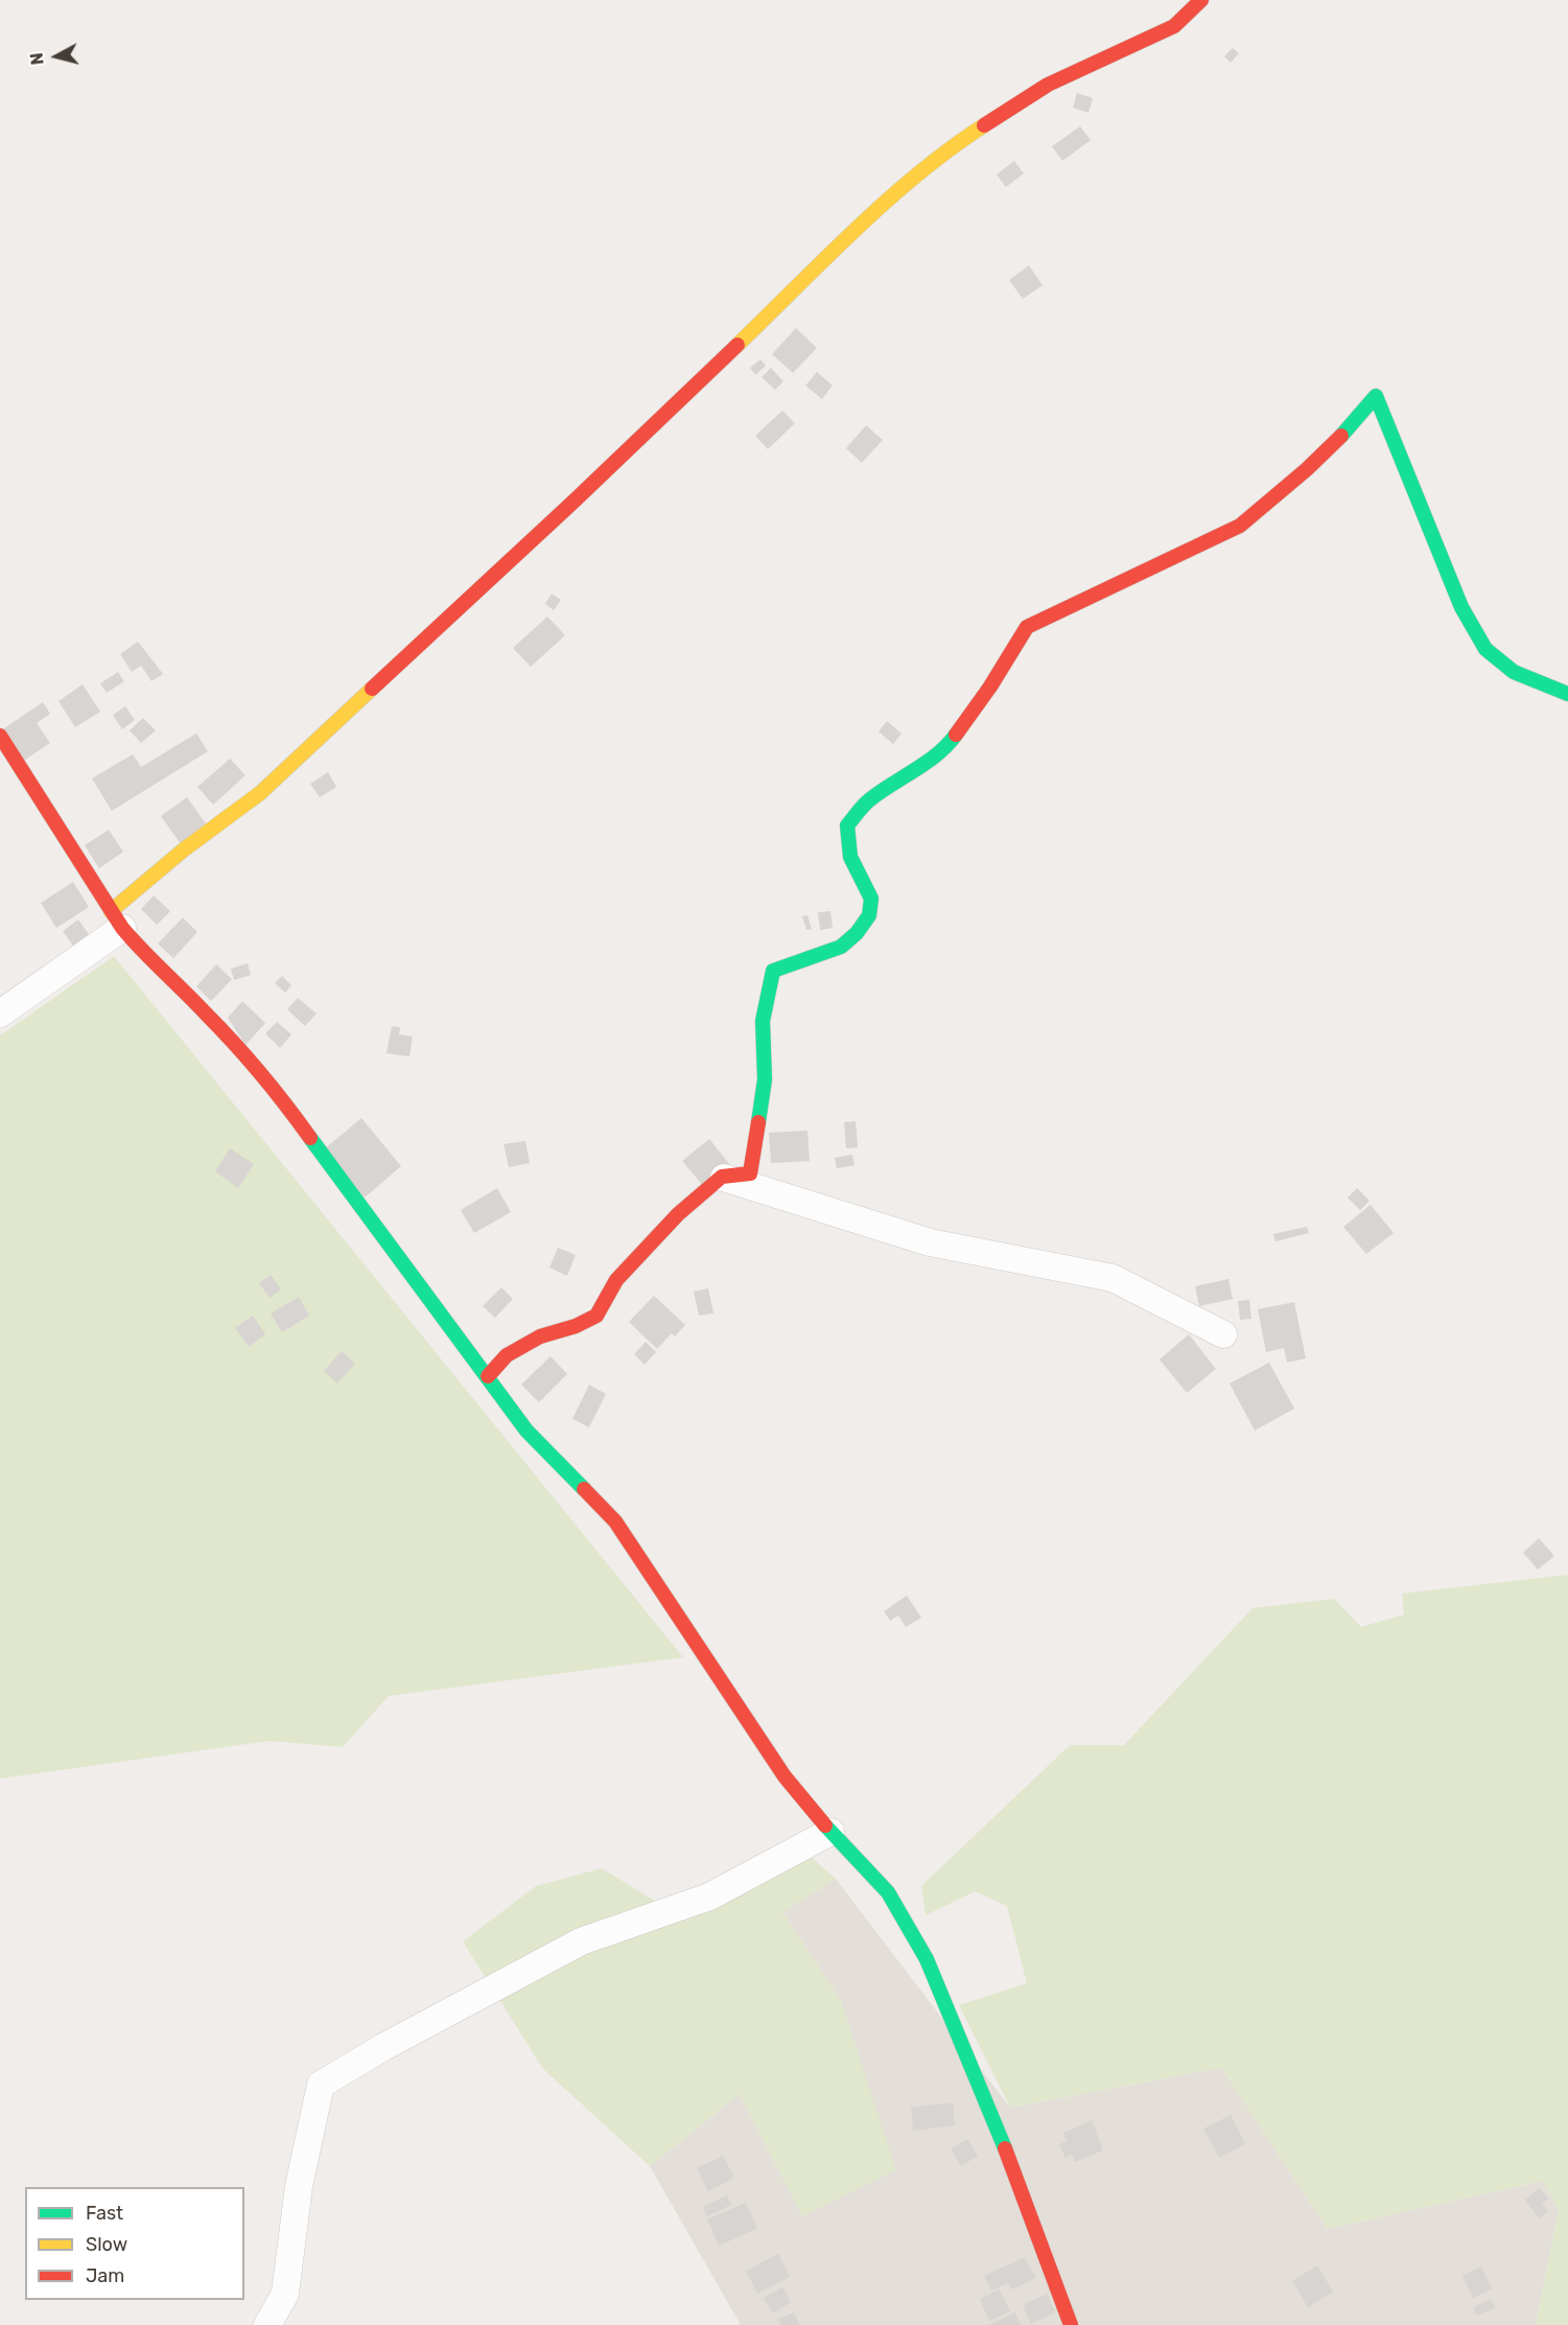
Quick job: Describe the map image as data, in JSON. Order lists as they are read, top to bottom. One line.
{"legend":["Fast","Slow","Jam"],"north":"left"}
